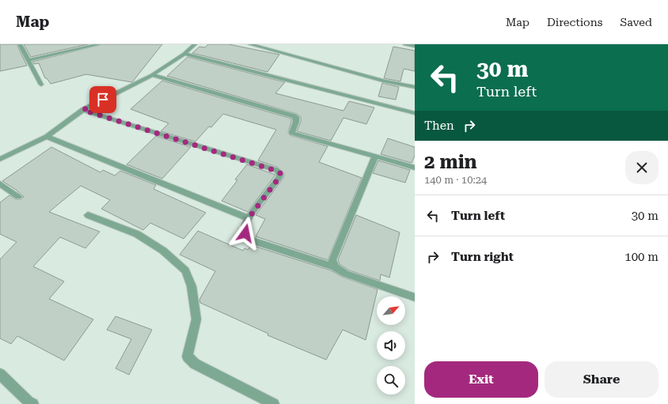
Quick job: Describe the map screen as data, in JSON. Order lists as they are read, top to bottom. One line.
{"north":"top right","page":{"header":"Map","nav":["Map","Directions","Saved"],"turn":["30 m","Turn left"],"then":"Then","heading":["2 min","140 m · 10:24"],"list":[{"name":"Turn left","value":"30 m"},{"name":"Turn right","value":"100 m"}],"buttons":["Exit","Share"]}}
